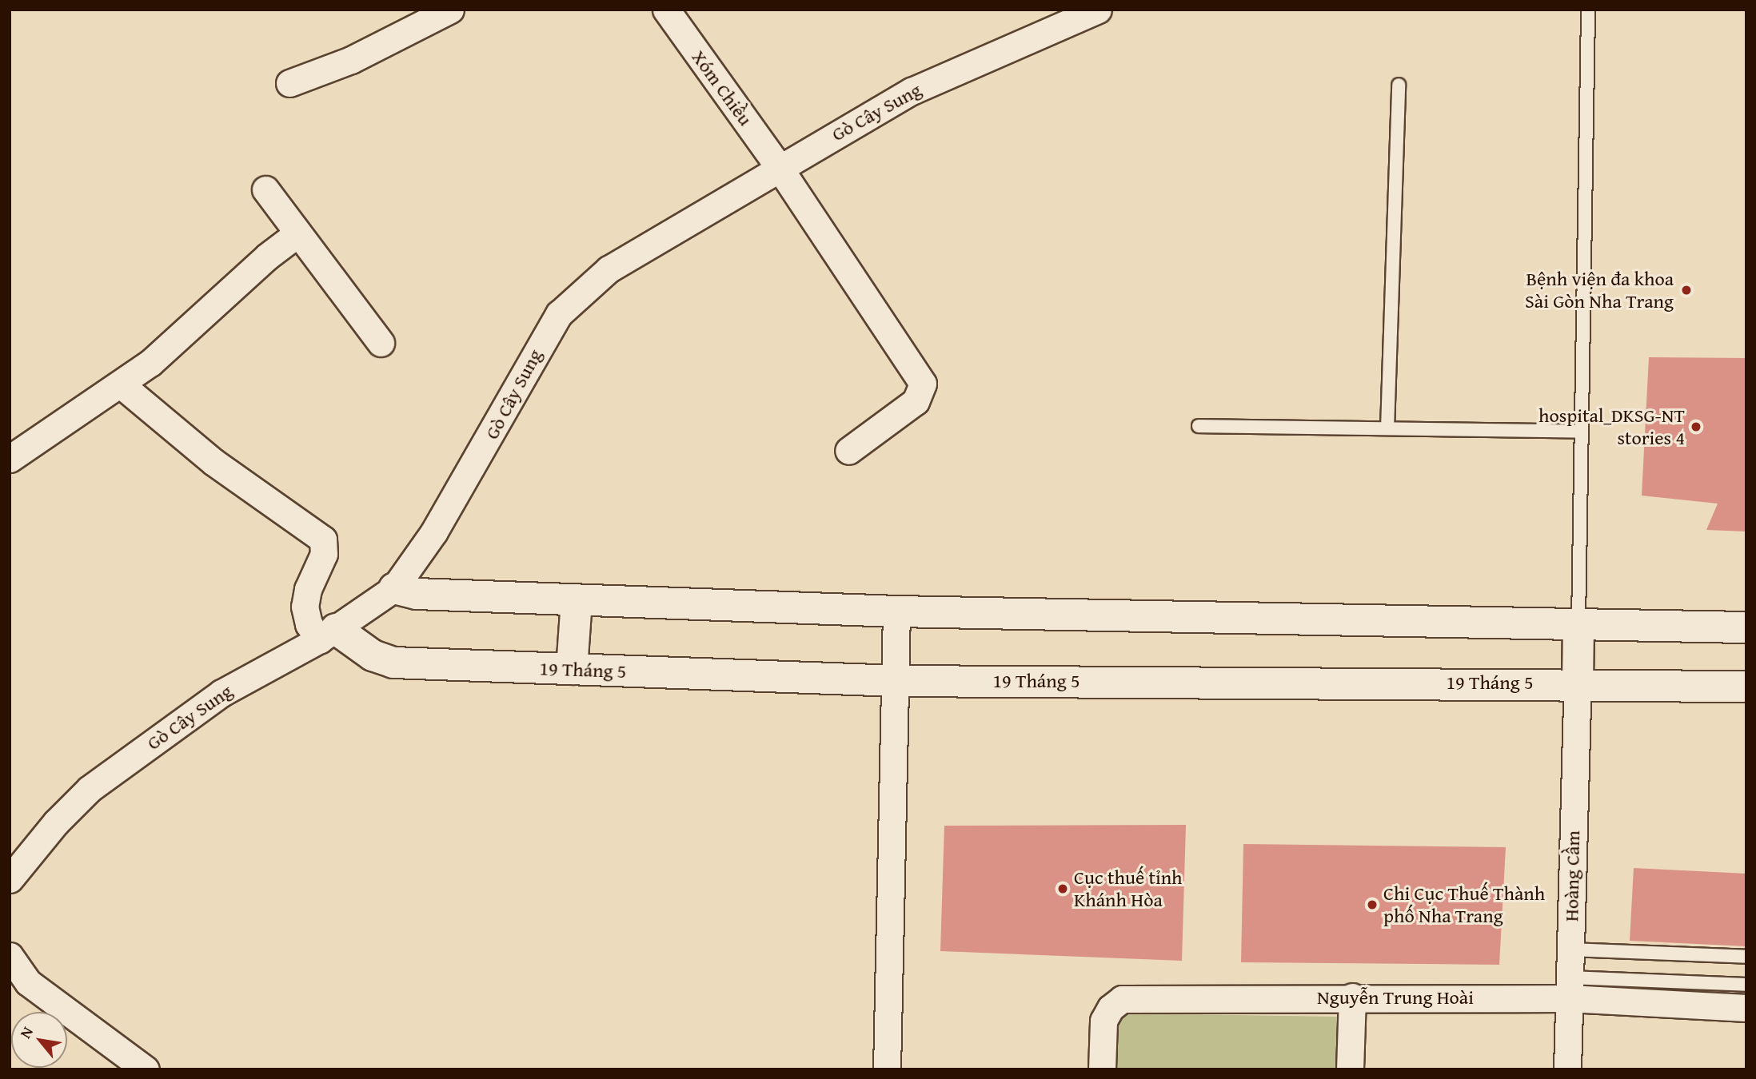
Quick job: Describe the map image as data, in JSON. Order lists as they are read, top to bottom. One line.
{"streets":{"street":["Xóm Chiều","Gò Cây Sung","19 Tháng 5","Hoàng Cầm","Nguyễn Trung Hoài"]},"crossings":[["Xóm Chiều","Gò Cây Sung"],["Gò Cây Sung","19 Tháng 5"],["19 Tháng 5","Hoàng Cầm"],["Hoàng Cầm","Nguyễn Trung Hoài"]],"places":["Bệnh viện đa khoa Sài Gòn Nha Trang","hospital_DKSG-NT stories 4","Cục thuế tỉnh Khánh Hòa","Chi Cục Thuế Thành phố Nha Trang"],"north":"top left"}
